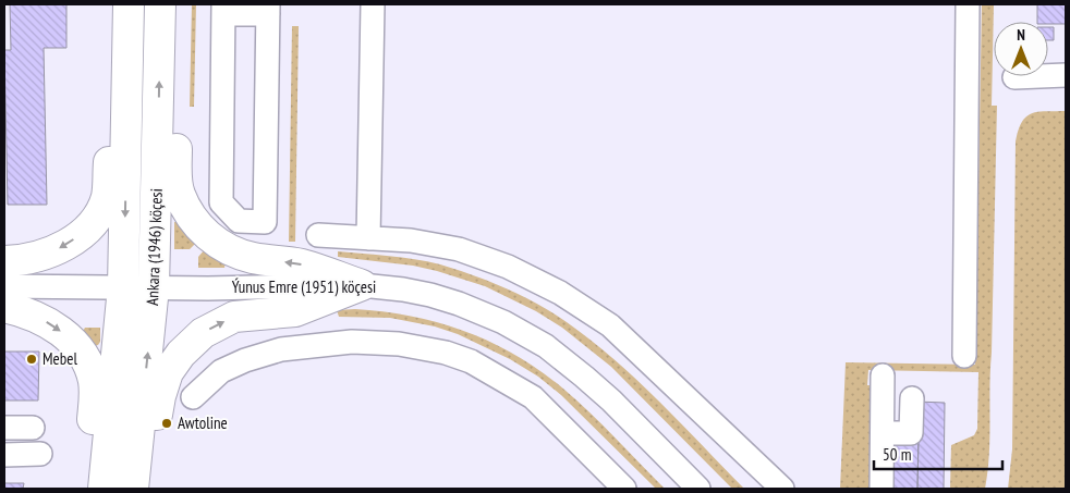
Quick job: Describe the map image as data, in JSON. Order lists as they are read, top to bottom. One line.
{"streets":{"main road":["Ankara (1946) köçesi"],"street":["Ýunus Emre (1951) köçesi"]},"crossings":[["Ankara (1946) köçesi","Ýunus Emre (1951) köçesi"]],"places":["Mebel","Awtoline"],"scale_bar":"50 m","north":"top"}
